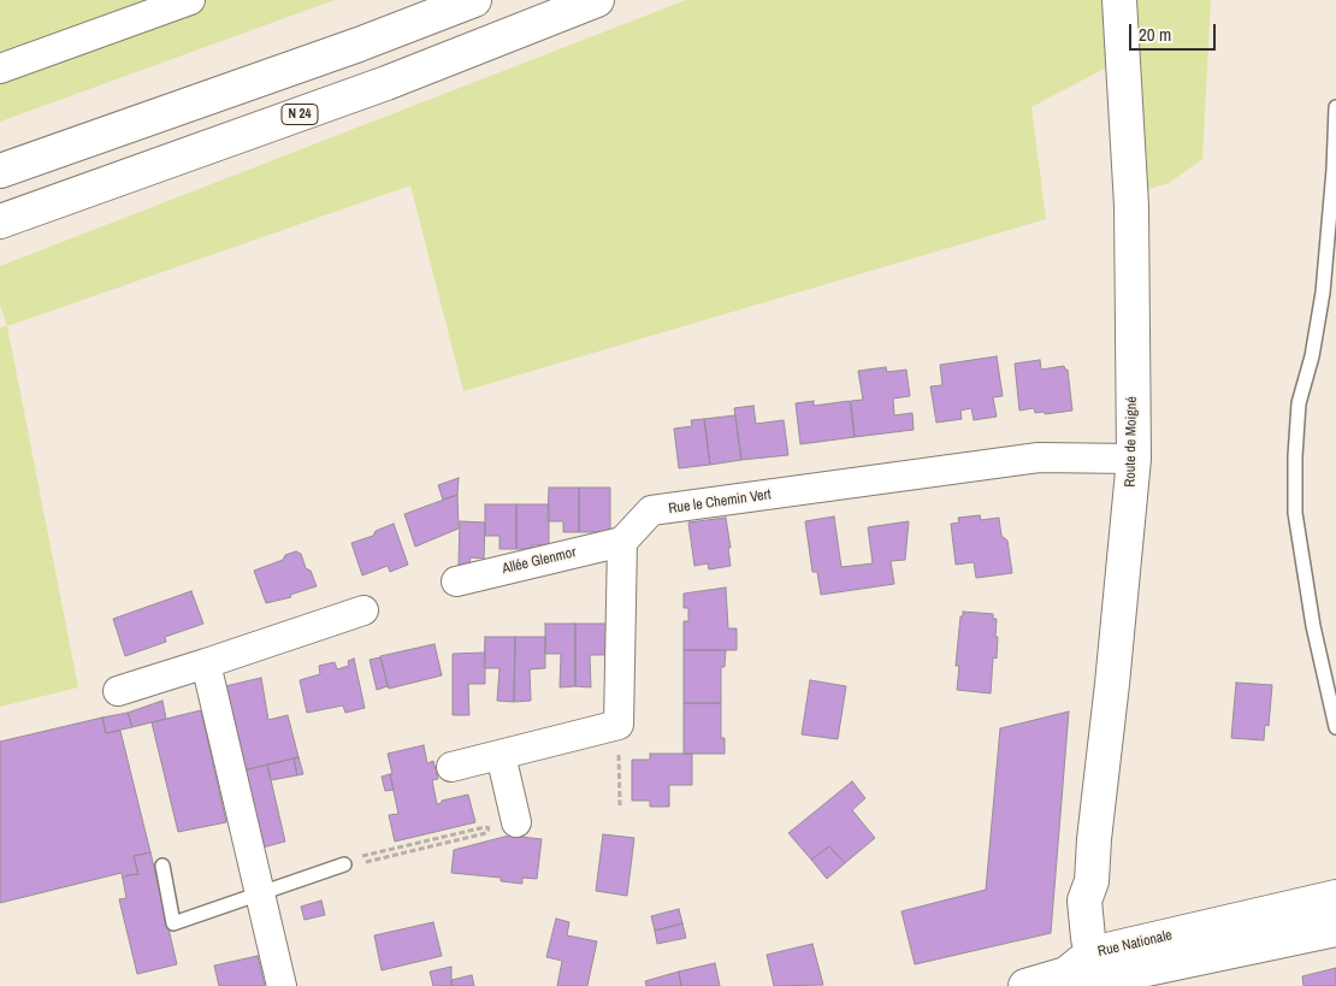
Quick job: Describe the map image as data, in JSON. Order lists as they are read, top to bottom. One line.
{"streets":{"main road":["N 24","Route de Moigné","Rue Nationale"],"street":["Rue le Chemin Vert","Allée Glenmor"]},"crossings":[["Route de Moigné","Rue le Chemin Vert"],["Route de Moigné","Rue Nationale"],["Rue le Chemin Vert","Allée Glenmor"]],"scale_bar":"20 m"}
